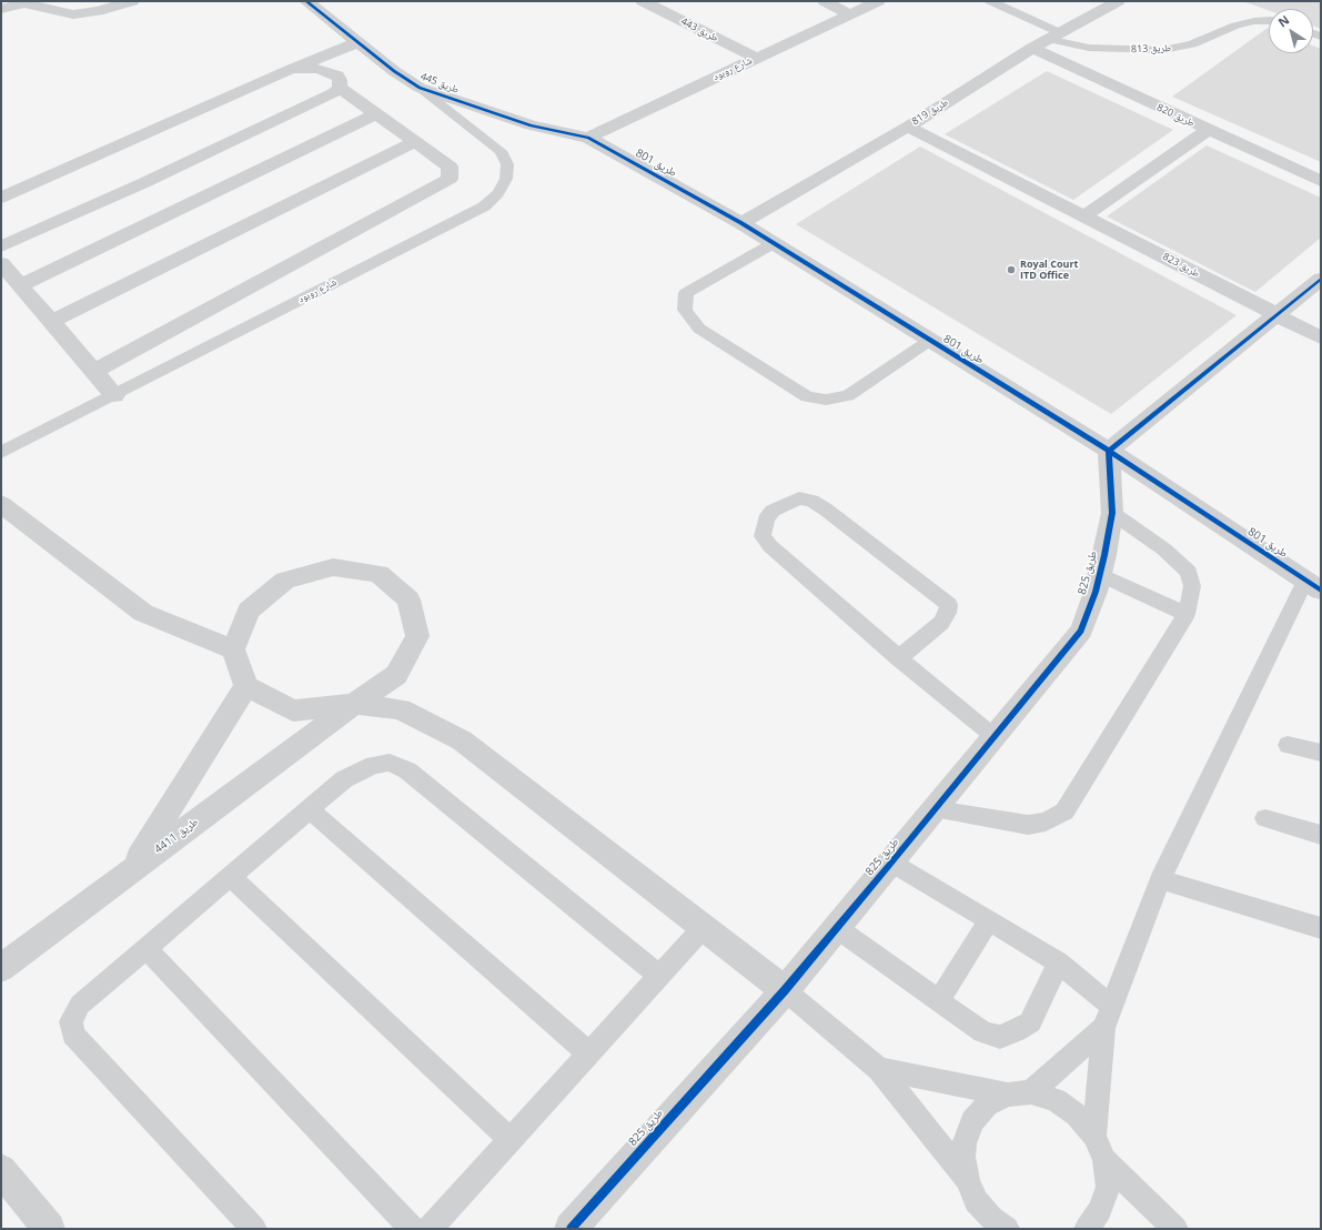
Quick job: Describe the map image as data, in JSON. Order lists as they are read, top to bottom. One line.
{"streets":{"street":["طريق 443","شارع روبود","طريق 445","طريق 819","طريق 820","طريق 801","طريق 823","طريق 825","طريق 4411"],"lane":["طريق 813"]},"crossings":[["طريق 443","شارع روبود"],["طريق 813","طريق 819"],["شارع روبود","طريق 445"],["شارع روبود","طريق 801"],["طريق 445","طريق 801"],["طريق 819","طريق 820"],["طريق 819","طريق 801"],["طريق 819","طريق 823"],["طريق 801","طريق 825"]],"places":["Royal Court ITD Office"],"north":"top left"}
